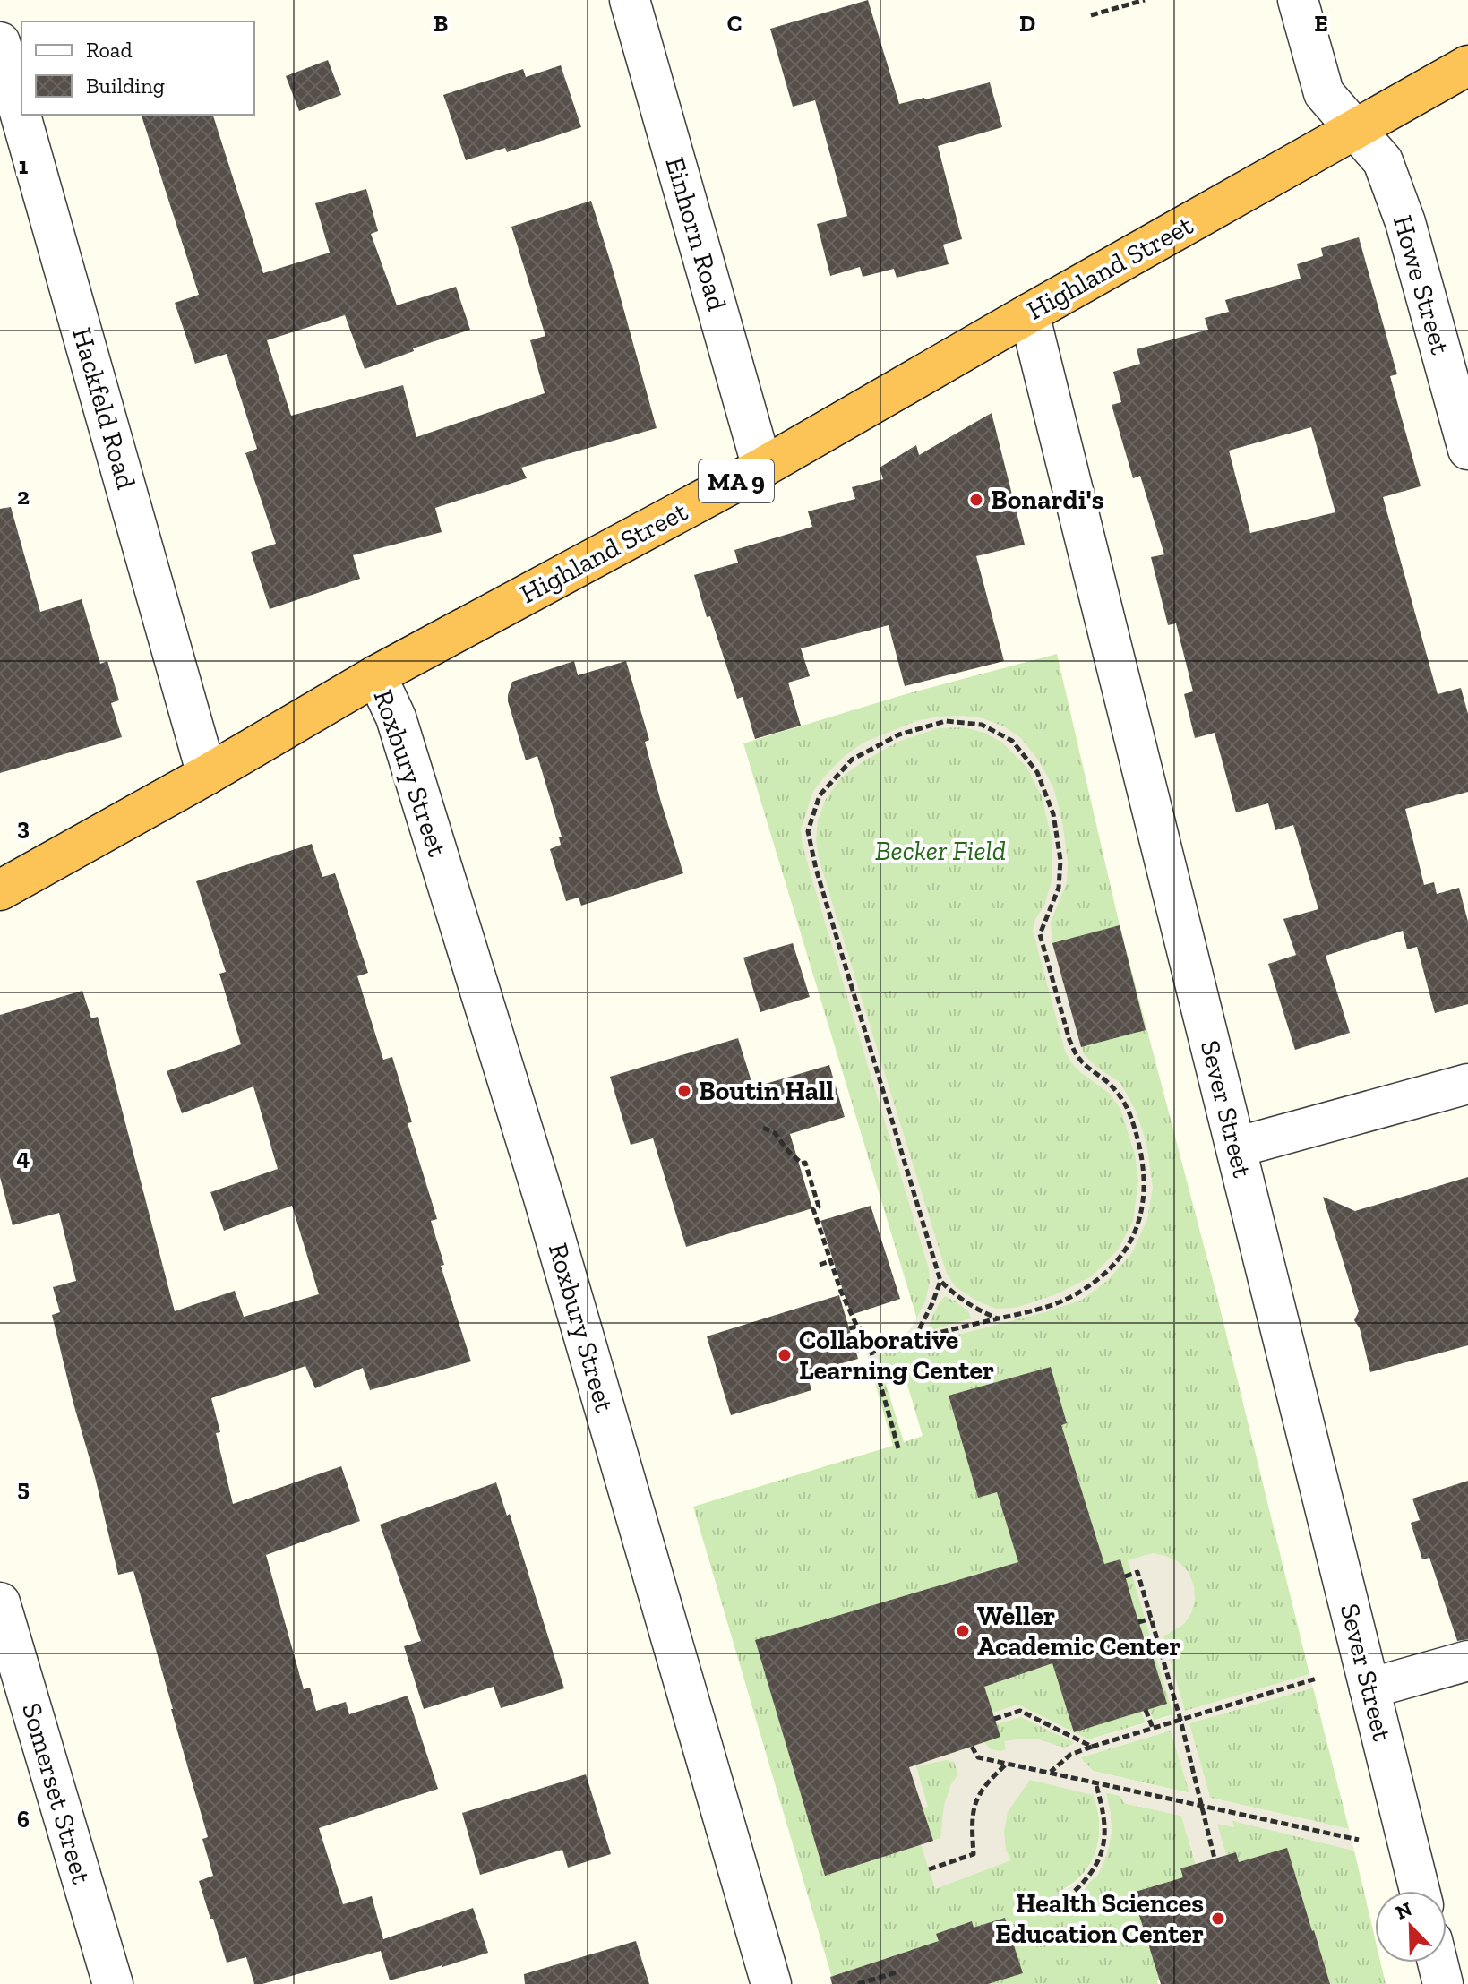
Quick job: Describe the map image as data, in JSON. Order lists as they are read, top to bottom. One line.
{"streets":{"highway":["Highland Street","MA 9"],"street":["Einhorn Road","Howe Street","Hackfeld Road","Roxbury Street","Sever Street","Somerset Street"]},"crossings":[["Einhorn Road","Highland Street"],["Highland Street","Howe Street"],["Highland Street","Hackfeld Road"],["Highland Street","Roxbury Street"],["Highland Street","Sever Street"]],"parks":["Becker Field"],"places":["Bonardi's","Boutin Hall","Collaborative Learning Center","Weller Academic Center","Health Sciences Education Center"],"legend":["Road","Building"],"north":"top left","grid":{"columns":["B","C","D","E"],"rows":["1","2","3","4","5","6"]}}
